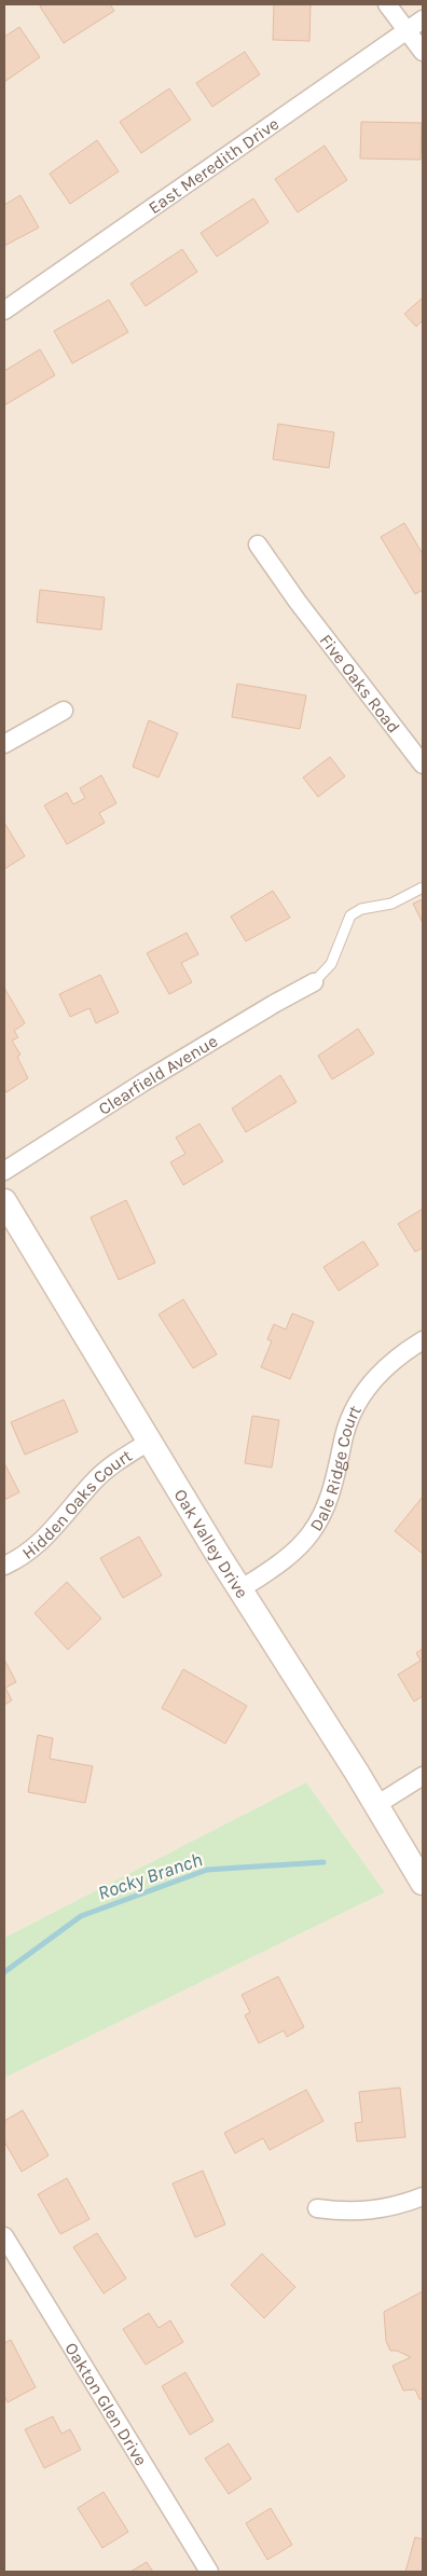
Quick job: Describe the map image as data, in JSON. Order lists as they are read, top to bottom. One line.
{"streets":{"street":["East Meredith Drive","Five Oaks Road","Clearfield Avenue","Dale Ridge Court","Hidden Oaks Court","Oak Valley Drive","Oakton Glen Drive"]},"crossings":[["Dale Ridge Court","Oak Valley Drive"],["Hidden Oaks Court","Oak Valley Drive"]],"water":["Rocky Branch"]}
